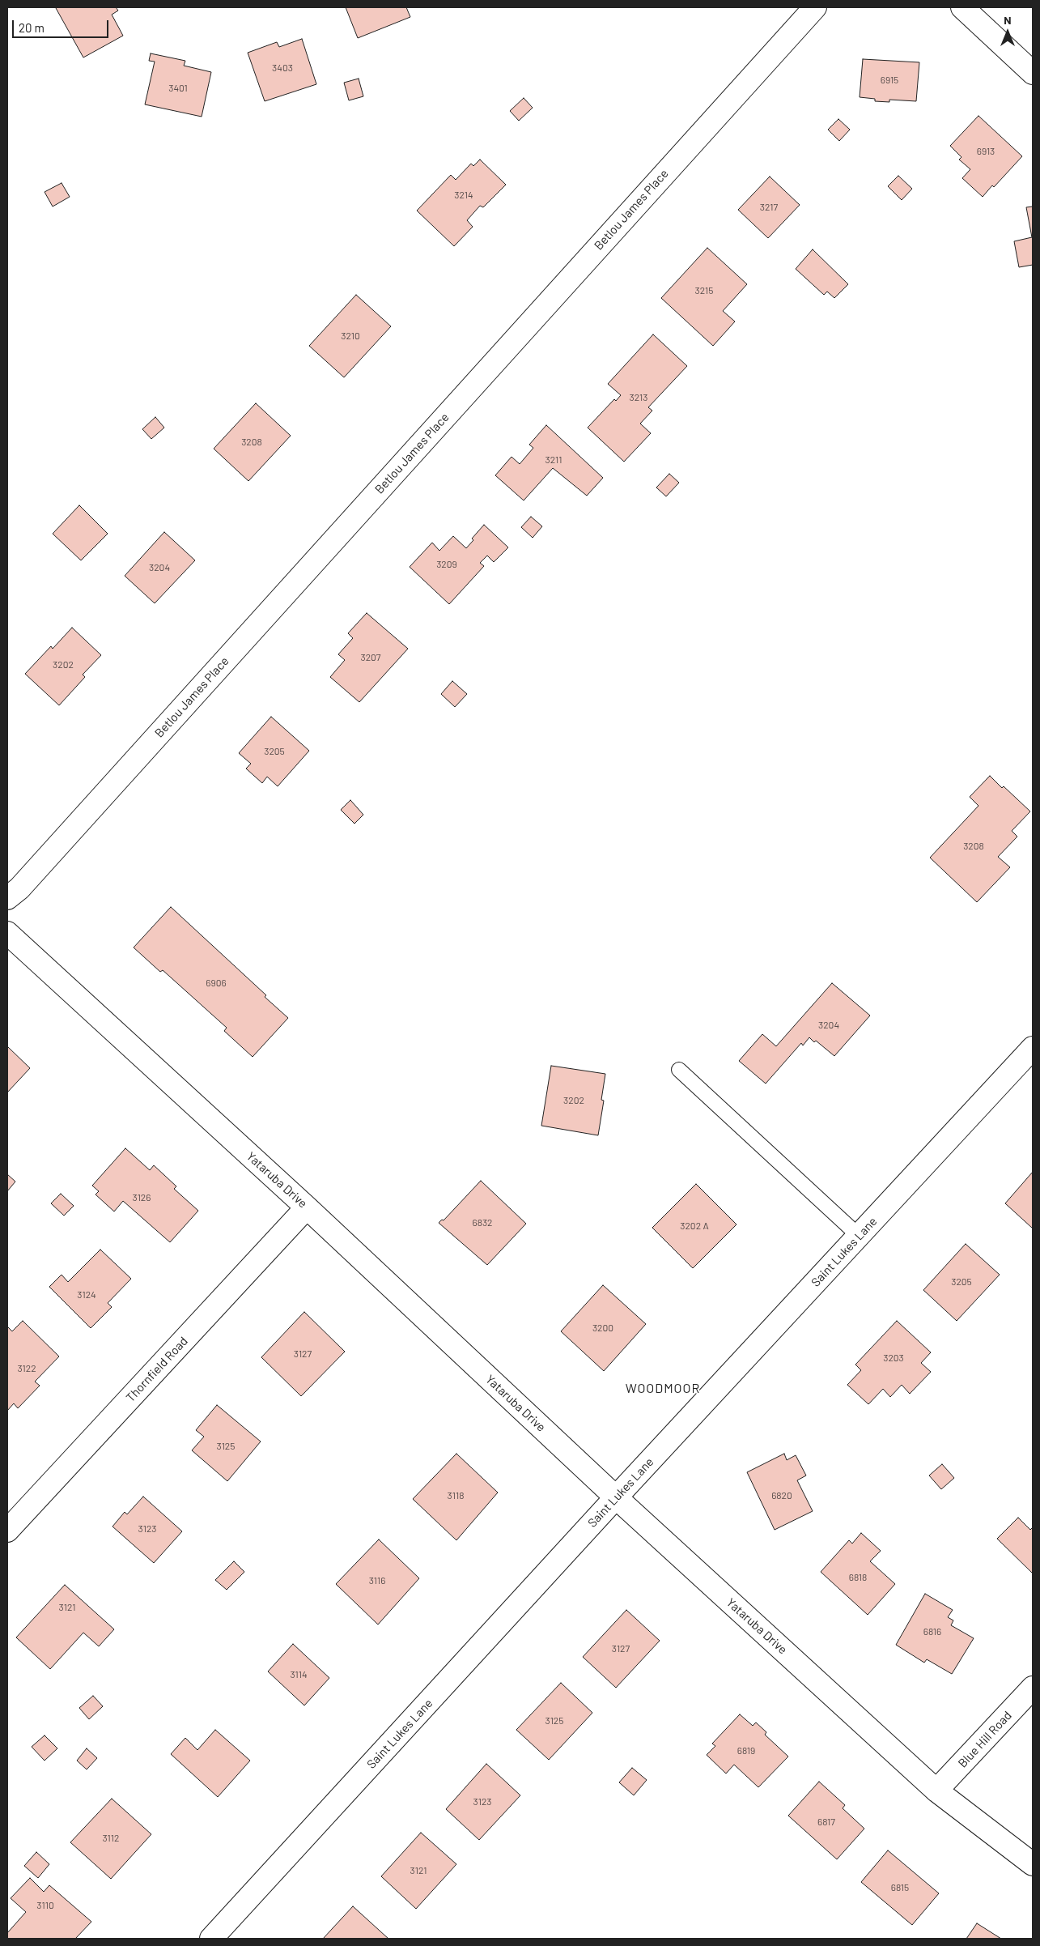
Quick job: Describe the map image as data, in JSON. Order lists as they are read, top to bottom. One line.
{"streets":{"street":["Betlou James Place","Yataruba Drive","Saint Lukes Lane","Thornfield Road","Blue Hill Road"]},"crossings":[["Yataruba Drive","Saint Lukes Lane"],["Yataruba Drive","Thornfield Road"],["Yataruba Drive","Blue Hill Road"]],"districts":["WOODMOOR"],"house_numbers":["3403","6915","3401","6913","3214","3217","3215","3210","3213","3208","3211","3209","3204","3207","3202","3205","3208","6906","3204","3202","3126","6832","3202 A","3205","3124","3200","3127","3203","3122","3125","3118","6820","3123","6818","3116","3121","6816","3127","3114","3125","6819","3123","6817","3112","3121","6815","3110"],"scale_bar":"20 m","north":"top"}
